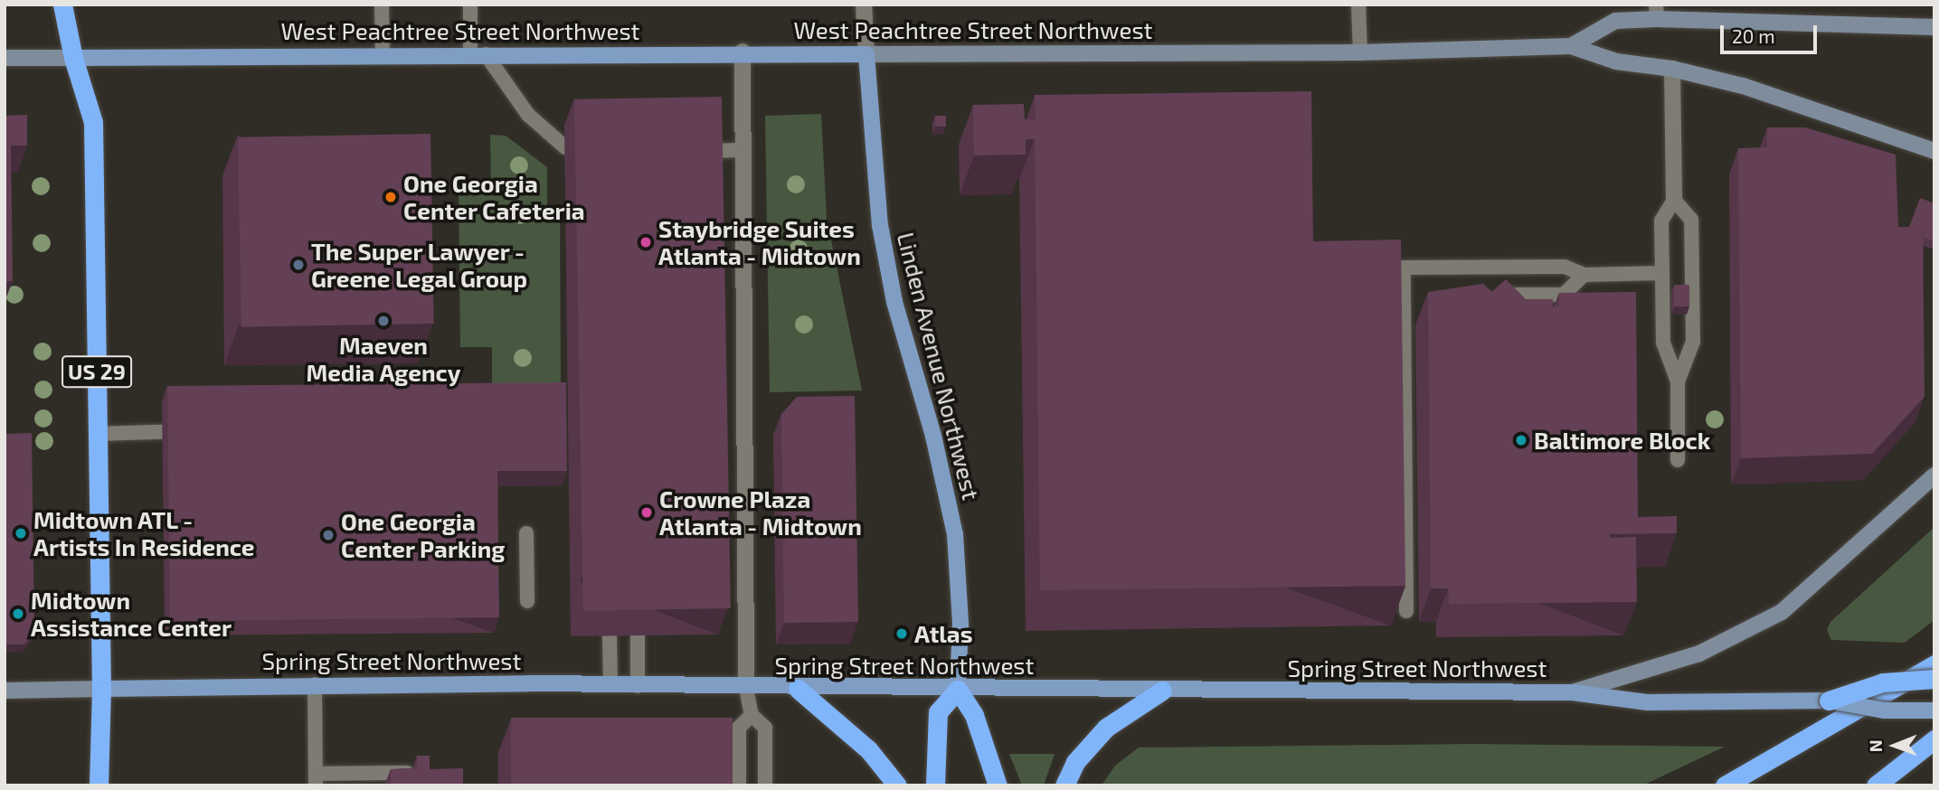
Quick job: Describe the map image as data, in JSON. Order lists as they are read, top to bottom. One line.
{"streets":{"highway":["US 29"],"main road":["West Peachtree Street Northwest","Linden Avenue Northwest","Spring Street Northwest"]},"crossings":[["West Peachtree Street Northwest","Linden Avenue Northwest"],["West Peachtree Street Northwest","US 29"],["Linden Avenue Northwest","Spring Street Northwest"],["US 29","Spring Street Northwest"]],"places":["One Georgia Center Cafeteria","Staybridge Suites Atlanta - Midtown","The Super Lawyer - Greene Legal Group","Maeven Media Agency","Baltimore Block","Crowne Plaza Atlanta - Midtown","Midtown ATL - Artists In Residence","One Georgia Center Parking","Midtown Assistance Center","Atlas"],"scale_bar":"20 m","north":"left"}
